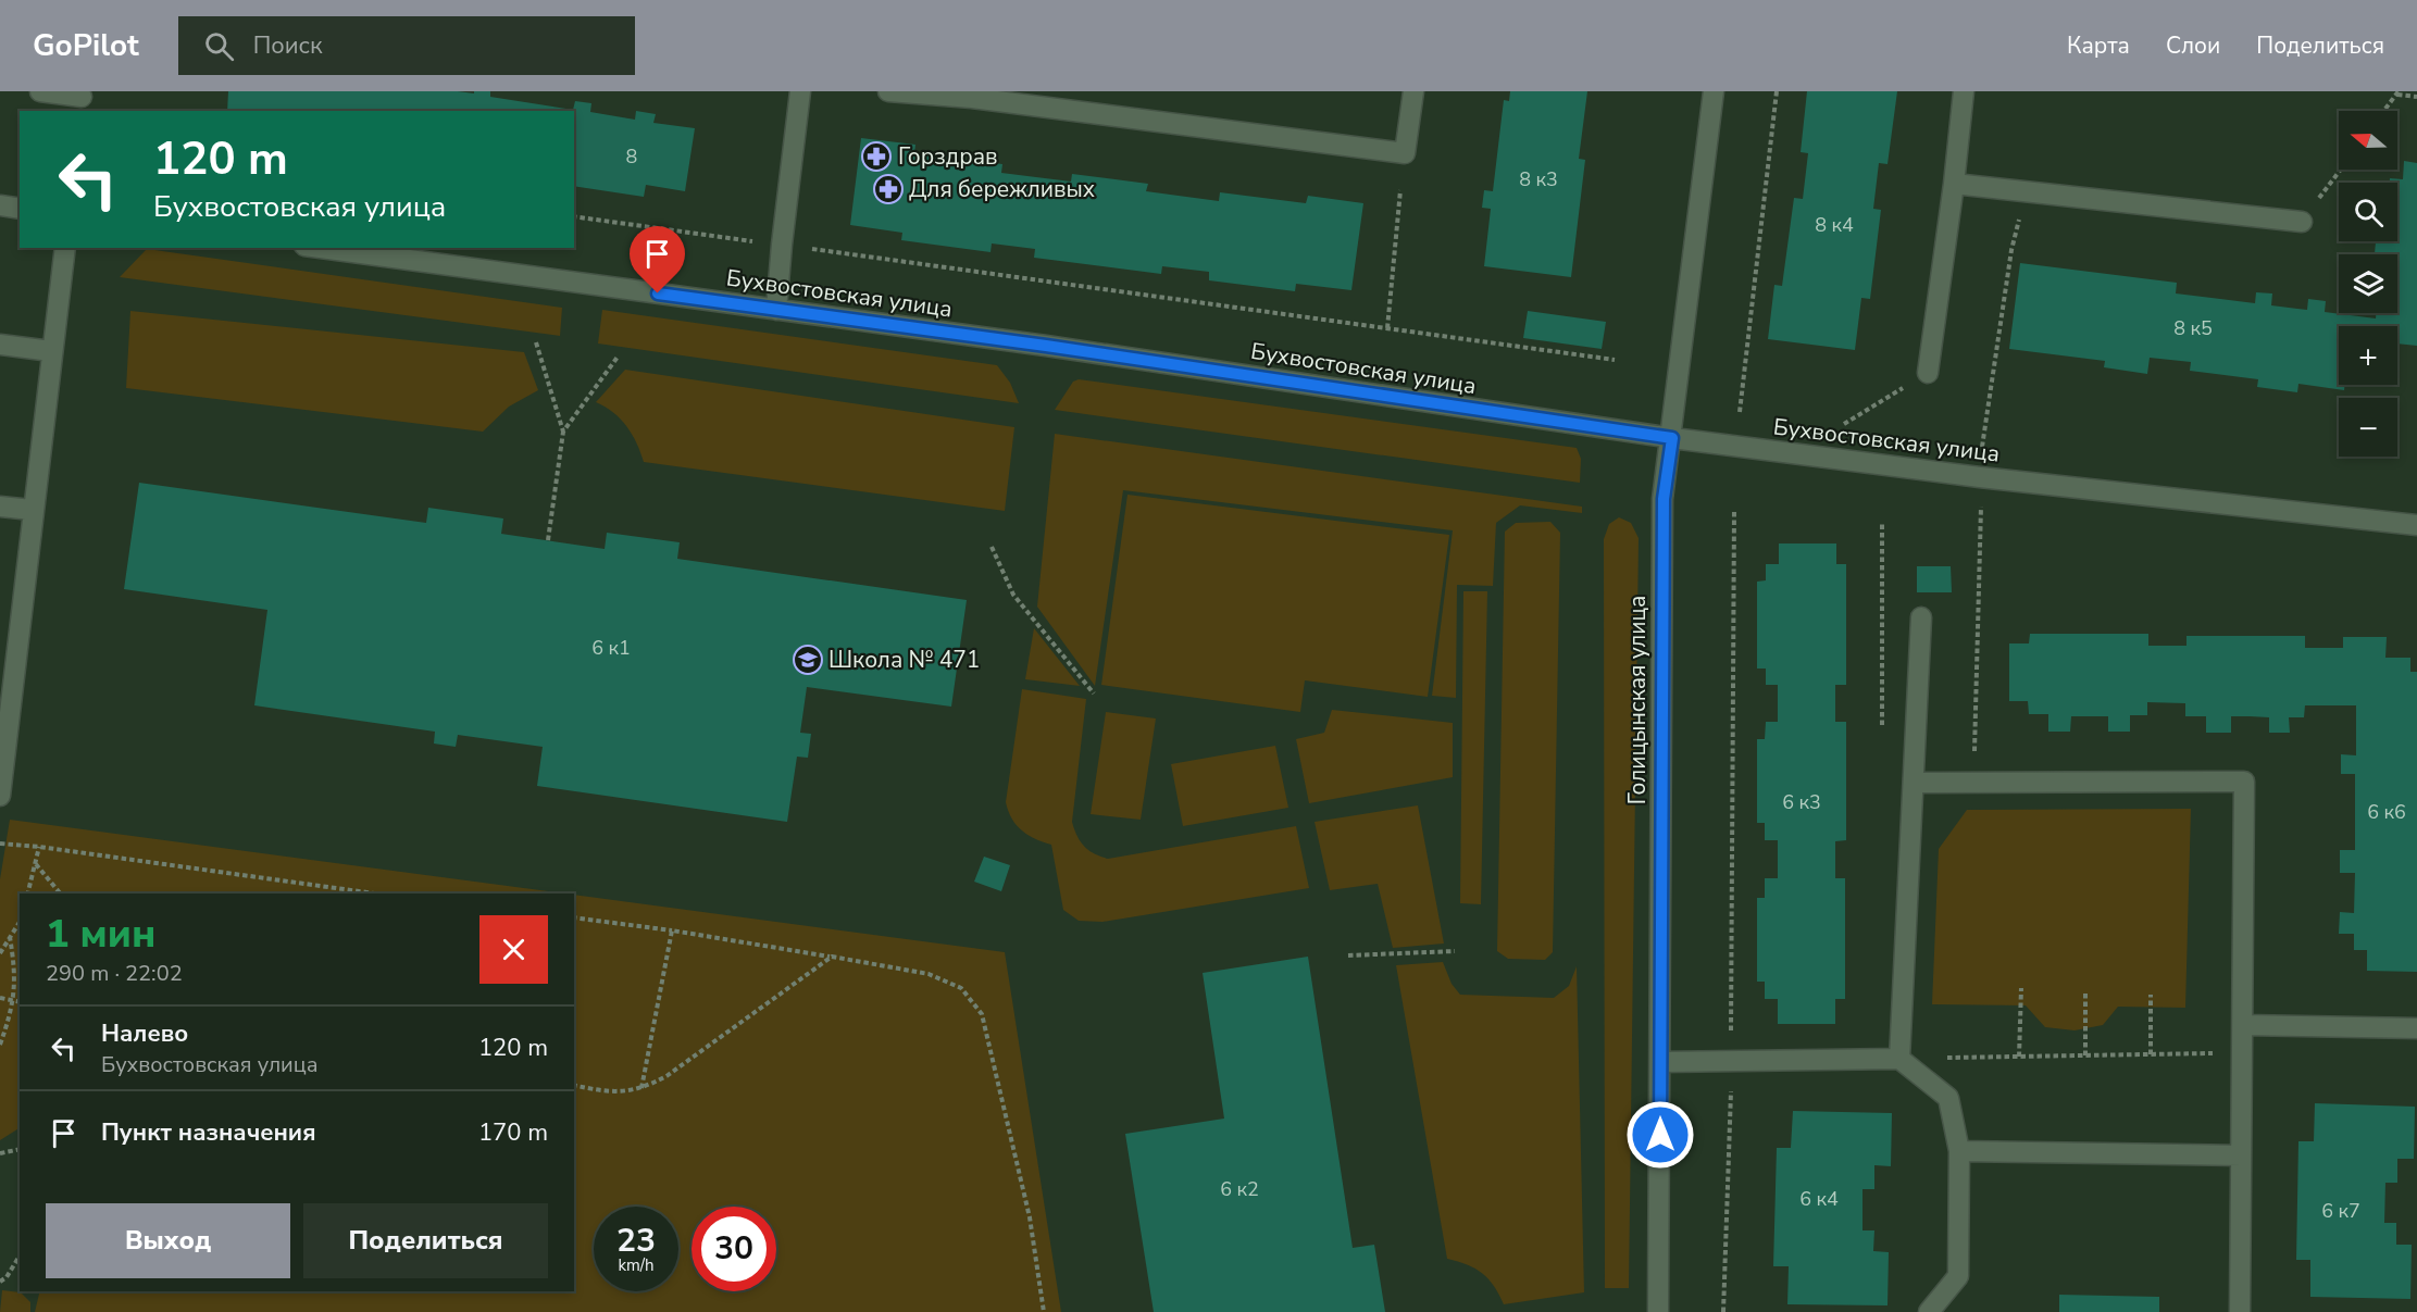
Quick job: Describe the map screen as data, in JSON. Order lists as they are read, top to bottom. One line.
{"streets":{"street":["Бухвостовская улица","Голицынская улица"]},"crossings":[["Бухвостовская улица","Голицынская улица"]],"places":{"pharmacy":["Горздрав","Для бережливых"],"school or university":["Школа № 471"]},"house_numbers":["8","8 к3","8 к4","8 к5","6 к1","6 к3","6 к6","6 к2","6 к4","6 к7"],"north":"left","page":{"header":"GoPilot","search":"Поиск","nav":["Карта","Слои","Поделиться"],"map_buttons":["+","−"],"turn":["120 m","Бухвостовская улица"],"heading":["1 мин","290 m · 22:02"],"list":[{"name":"Налево","note":"Бухвостовская улица","value":"120 m"},{"name":"Пункт назначения","value":"170 m"}],"buttons":["Выход","Поделиться"],"speed":"23 km/h","limit":"30"}}
